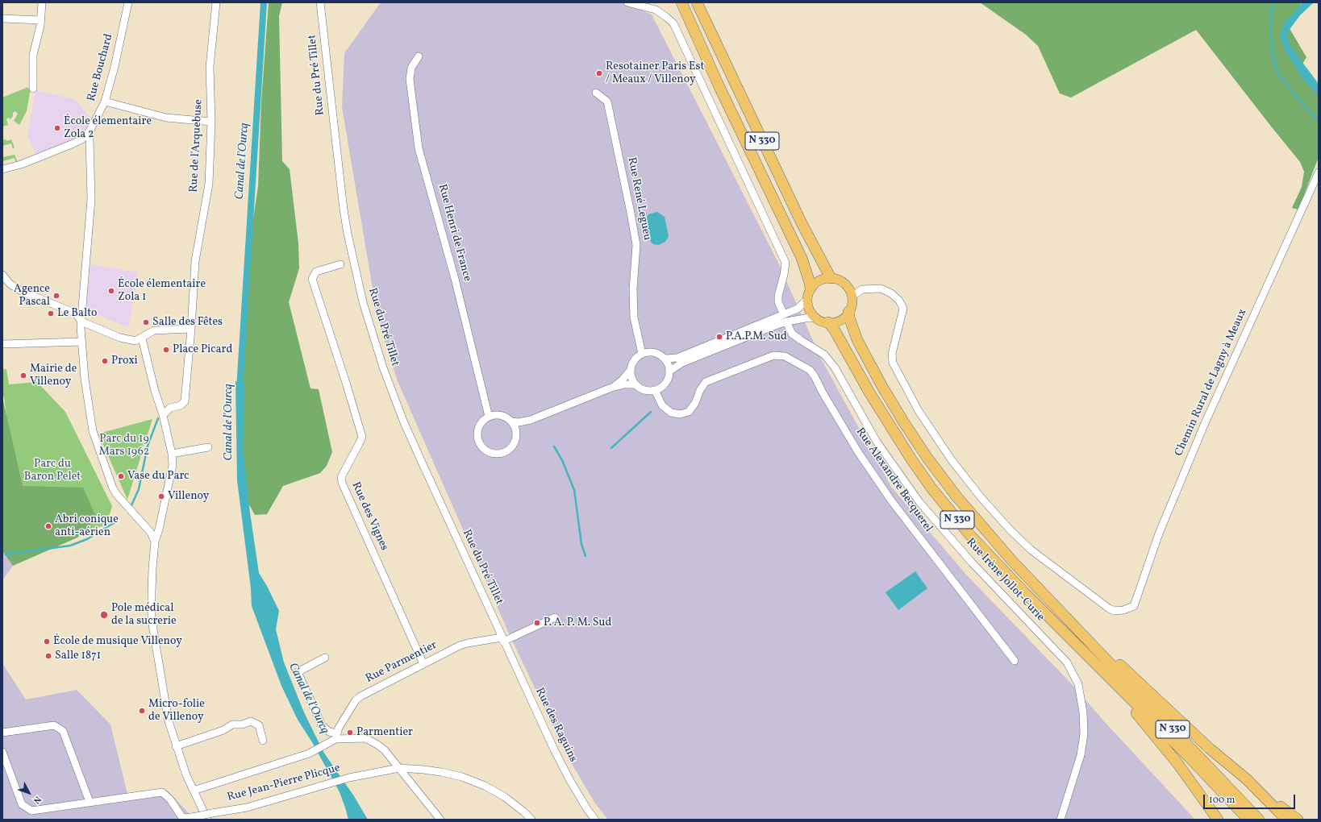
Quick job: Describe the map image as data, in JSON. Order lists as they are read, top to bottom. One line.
{"streets":{"highway":["N 330"],"street":["Rue Bouchard","Rue du Pré Tillet","Rue de l'Arquebuse","Rue René Legueu","Rue Henri de France","Chemin Rural de Lagny à Meaux","Rue Alexandre Becquerel","Rue des Vignes","Rue Irène Jollot-Curie","Rue Parmentier","Rue des Raguins","Rue Jean-Pierre Plicque"]},"crossings":[["Rue du Pré Tillet","Rue Parmentier"],["Rue du Pré Tillet","Rue des Raguins"],["N 330","Chemin Rural de Lagny à Meaux"],["Rue René Legueu","Rue Alexandre Becquerel"],["Rue des Vignes","Rue Parmentier"],["Rue Parmentier","Rue des Raguins"]],"water":["Canal de l'Ourcq"],"parks":["Parc du 19 Mars 1962","Parc du Baron Pelet"],"places":["Resotainer Paris Est / Meaux / Villenoy","École élementaire Zola 2","École élementaire Zola 1","Agence Pascal","Le Balto","Salle des Fêtes","P.A.P.M. Sud","Place Picard","Proxi","Mairie de Villenoy","Vase du Parc","Villenoy","Abri conique anti-aérien","Pole médical de la sucrerie","P. A. P. M. Sud","École de musique Villenoy","Salle 1871","Micro-folie de Villenoy","Parmentier"],"scale_bar":"100 m","north":"bottom right"}
